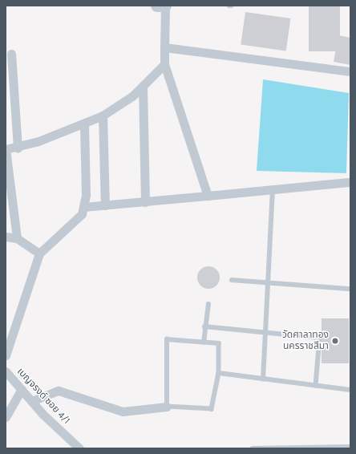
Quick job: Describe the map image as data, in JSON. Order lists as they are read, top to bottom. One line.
{"streets":{"street":["เบญจรงด์ ซอย 4/1"]},"places":["วัดศาลาทอง นครราชสีมา"]}
